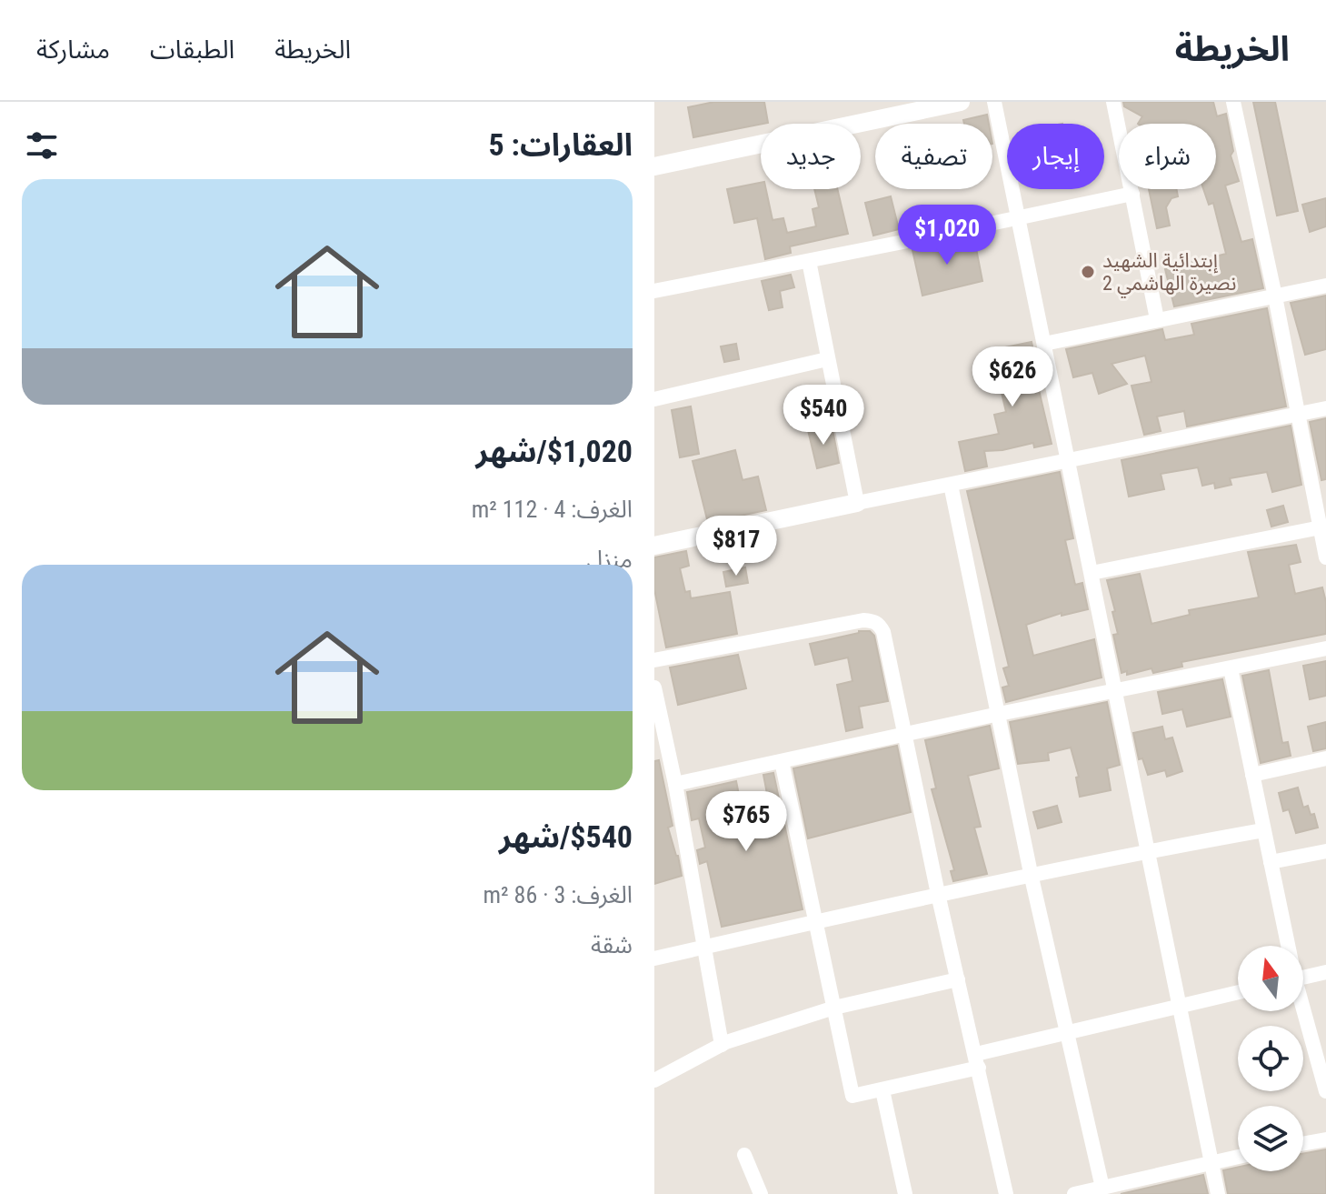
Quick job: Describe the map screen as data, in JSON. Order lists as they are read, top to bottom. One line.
{"places":["إبتدائية الشهيد نصيرة الهاشمي 2"],"north":"top","page":{"header":"الخريطة","nav":["الخريطة","الطبقات","مشاركة"],"heading":"العقارات: 5","chip":["شراء","إيجار","تصفية","جديد"],"list":[{"name":"$1,020/شهر","note":"الغرف: 4 · 112 m² · منزل"},{"name":"$540/شهر","note":"الغرف: 3 · 86 m² · شقة"}],"price":["$1,020","$626","$540","$817","$765"]}}
